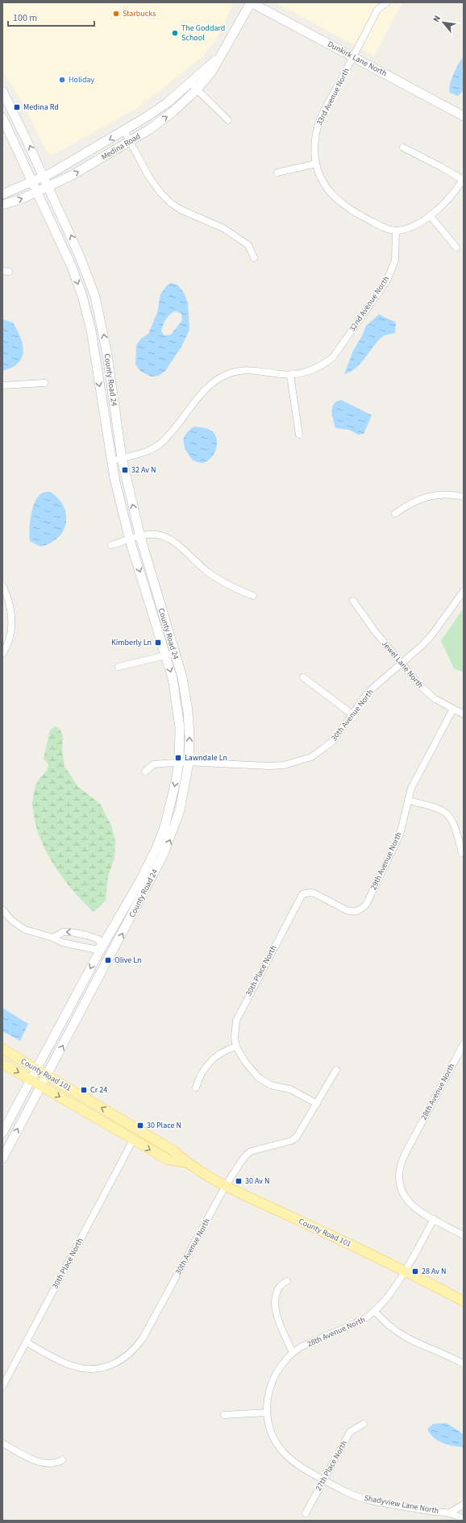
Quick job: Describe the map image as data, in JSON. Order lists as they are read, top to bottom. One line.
{"streets":{"main road":["County Road 101"],"street":["Dunkirk Lane North","33rd Avenue North","Medina Road","32nd Avenue North","County Road 24","Jewel Lane North","30th Avenue North","29th Avenue North","30th Place North","28th Avenue North","27th Place North","Shadyview Lane North"]},"crossings":[["Dunkirk Lane North","33rd Avenue North"],["Dunkirk Lane North","Medina Road"],["Medina Road","County Road 24"],["32nd Avenue North","County Road 24"],["County Road 24","30th Avenue North"],["County Road 24","County Road 101"],["Jewel Lane North","30th Avenue North"],["Jewel Lane North","29th Avenue North"],["30th Avenue North","30th Place North"],["30th Avenue North","County Road 101"],["29th Avenue North","30th Place North"],["30th Place North","County Road 101"],["County Road 101","28th Avenue North"],["28th Avenue North","Shadyview Lane North"],["27th Place North","Shadyview Lane North"]],"places":{"other":["Starbucks","The Goddard School","Holiday"],"transit":["Medina Rd","32 Av N","Kimberly Ln","Lawndale Ln","Olive Ln","Cr 24","30 Place N","30 Av N","28 Av N"]},"scale_bar":"100 m","north":"top left"}
